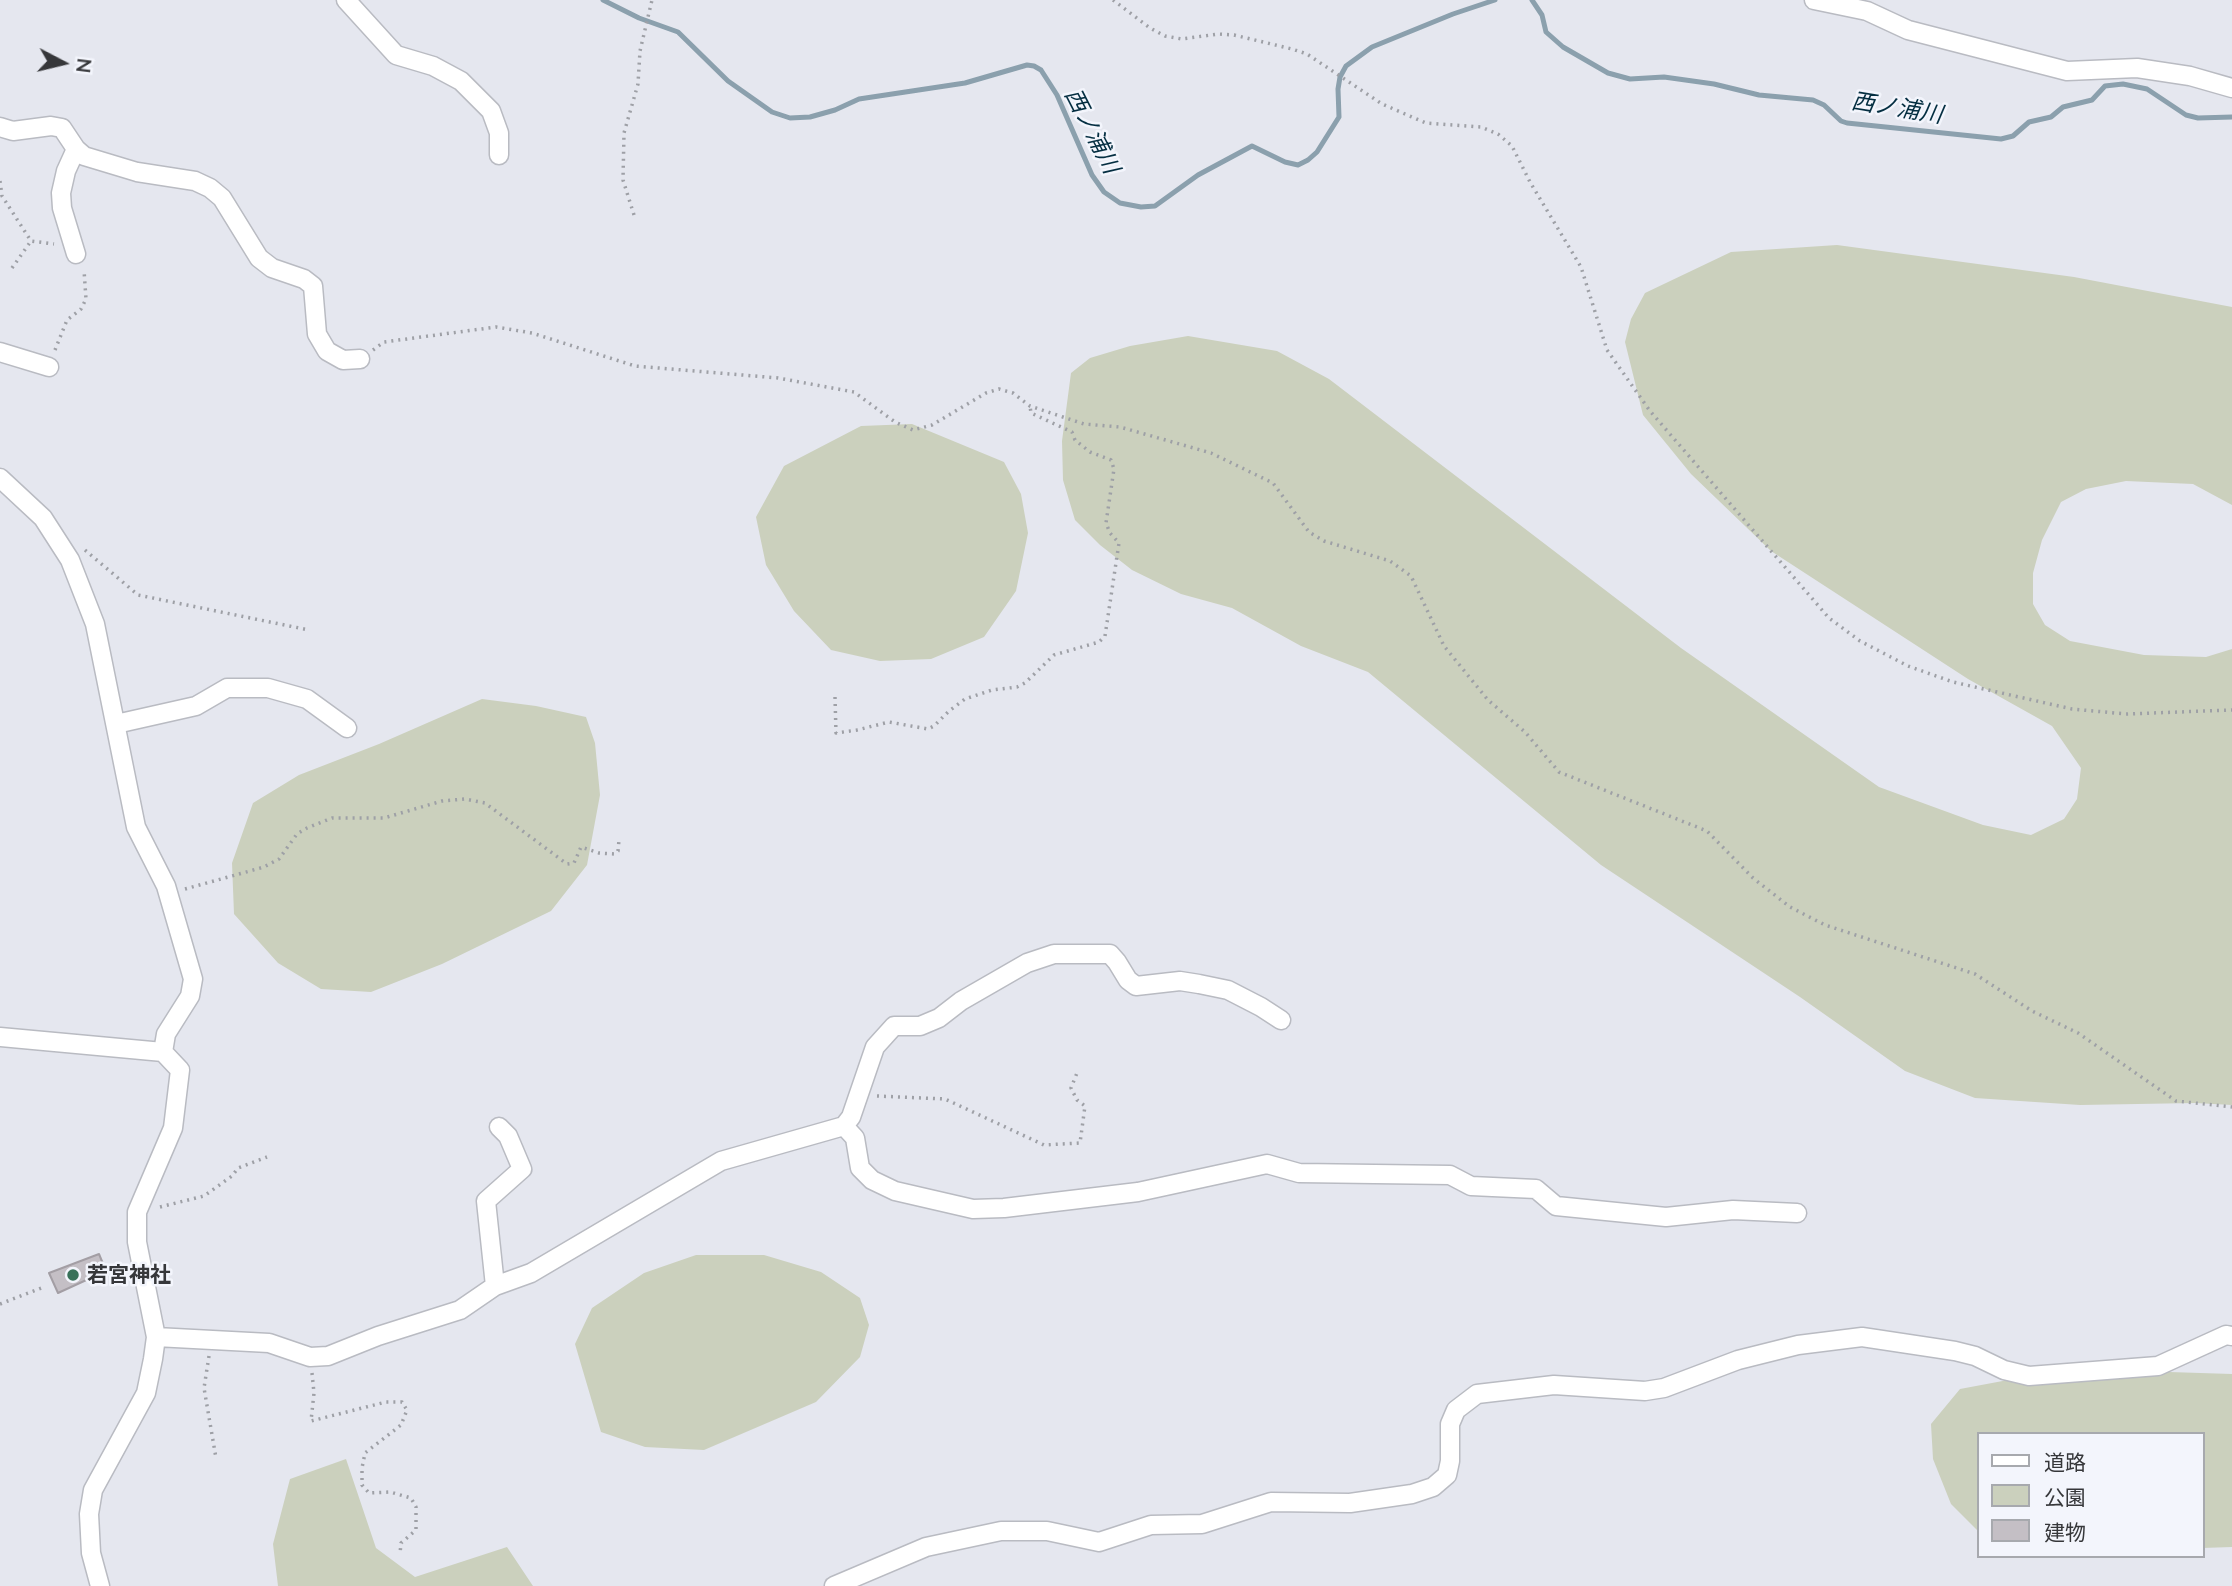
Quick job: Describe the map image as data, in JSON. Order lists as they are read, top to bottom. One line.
{"water":["西ノ浦川"],"places":["若宮神社"],"legend":["道路","公園","建物"],"north":"right"}
